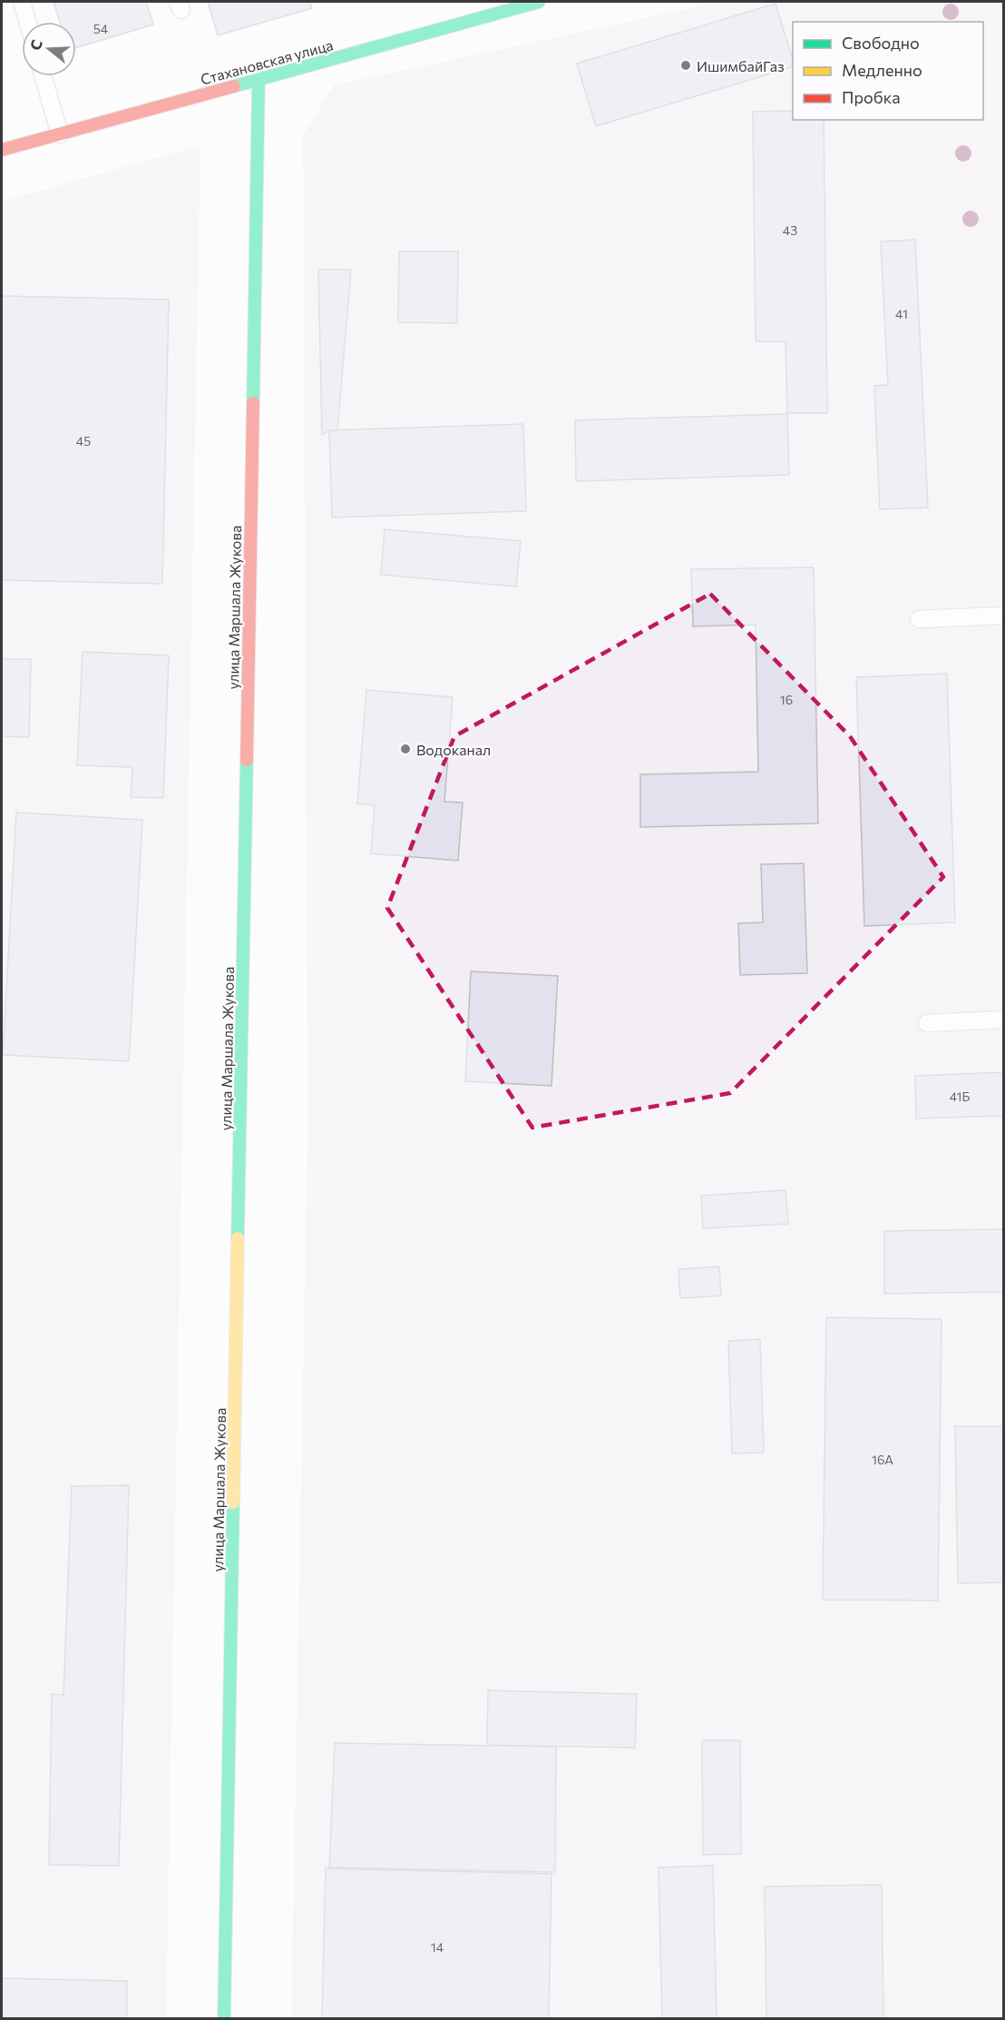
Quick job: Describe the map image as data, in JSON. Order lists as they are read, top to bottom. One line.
{"streets":{"street":["Стахановская улица","улица Маршала Жукова"]},"crossings":[["Стахановская улица","улица Маршала Жукова"]],"places":["ИшимбайГаз","Водоканал"],"house_numbers":["54","43","41","45","16","41Б","16А","14"],"legend":["Свободно","Медленно","Пробка"],"north":"left"}
